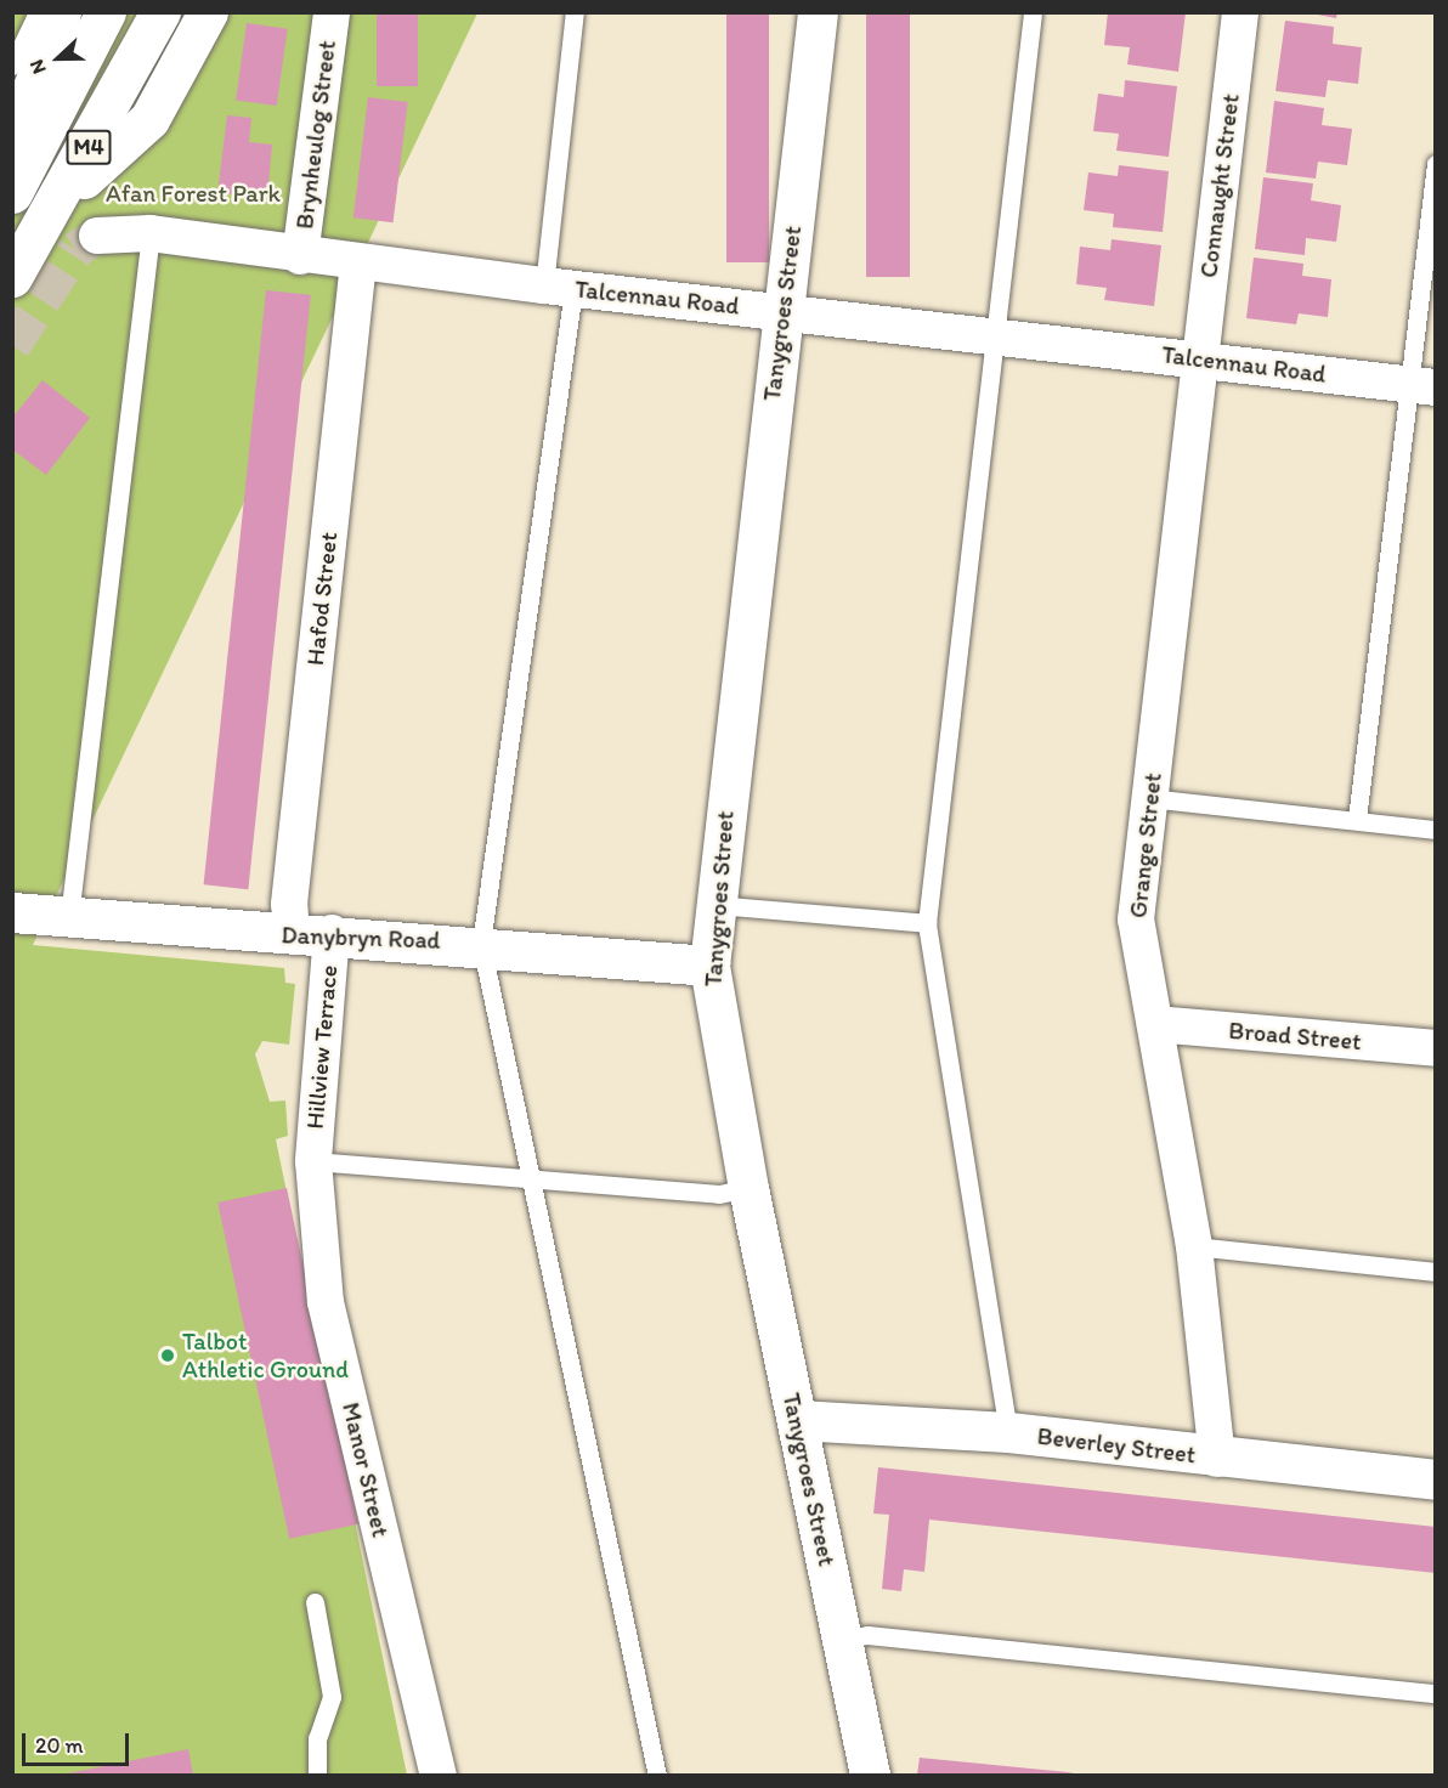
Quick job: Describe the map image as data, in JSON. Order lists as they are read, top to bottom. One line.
{"streets":{"main road":["M4","Tanygroes Street","Danybryn Road","Beverley Street"],"street":["Brynheulog Street","Connaught Street","Talcennau Road","Hafod Street","Grange Street","Broad Street","Hillview Terrace","Manor Street"]},"crossings":[["Brynheulog Street","Talcennau Road"],["Connaught Street","Talcennau Road"],["Connaught Street","Grange Street"],["Talcennau Road","Tanygroes Street"],["Talcennau Road","Hafod Street"],["Talcennau Road","Grange Street"],["Tanygroes Street","Danybryn Road"],["Tanygroes Street","Beverley Street"],["Hafod Street","Danybryn Road"],["Grange Street","Broad Street"],["Grange Street","Beverley Street"],["Danybryn Road","Hillview Terrace"],["Hillview Terrace","Manor Street"]],"parks":["Afan Forest Park"],"places":["Talbot Athletic Ground"],"scale_bar":"20 m","north":"left"}
